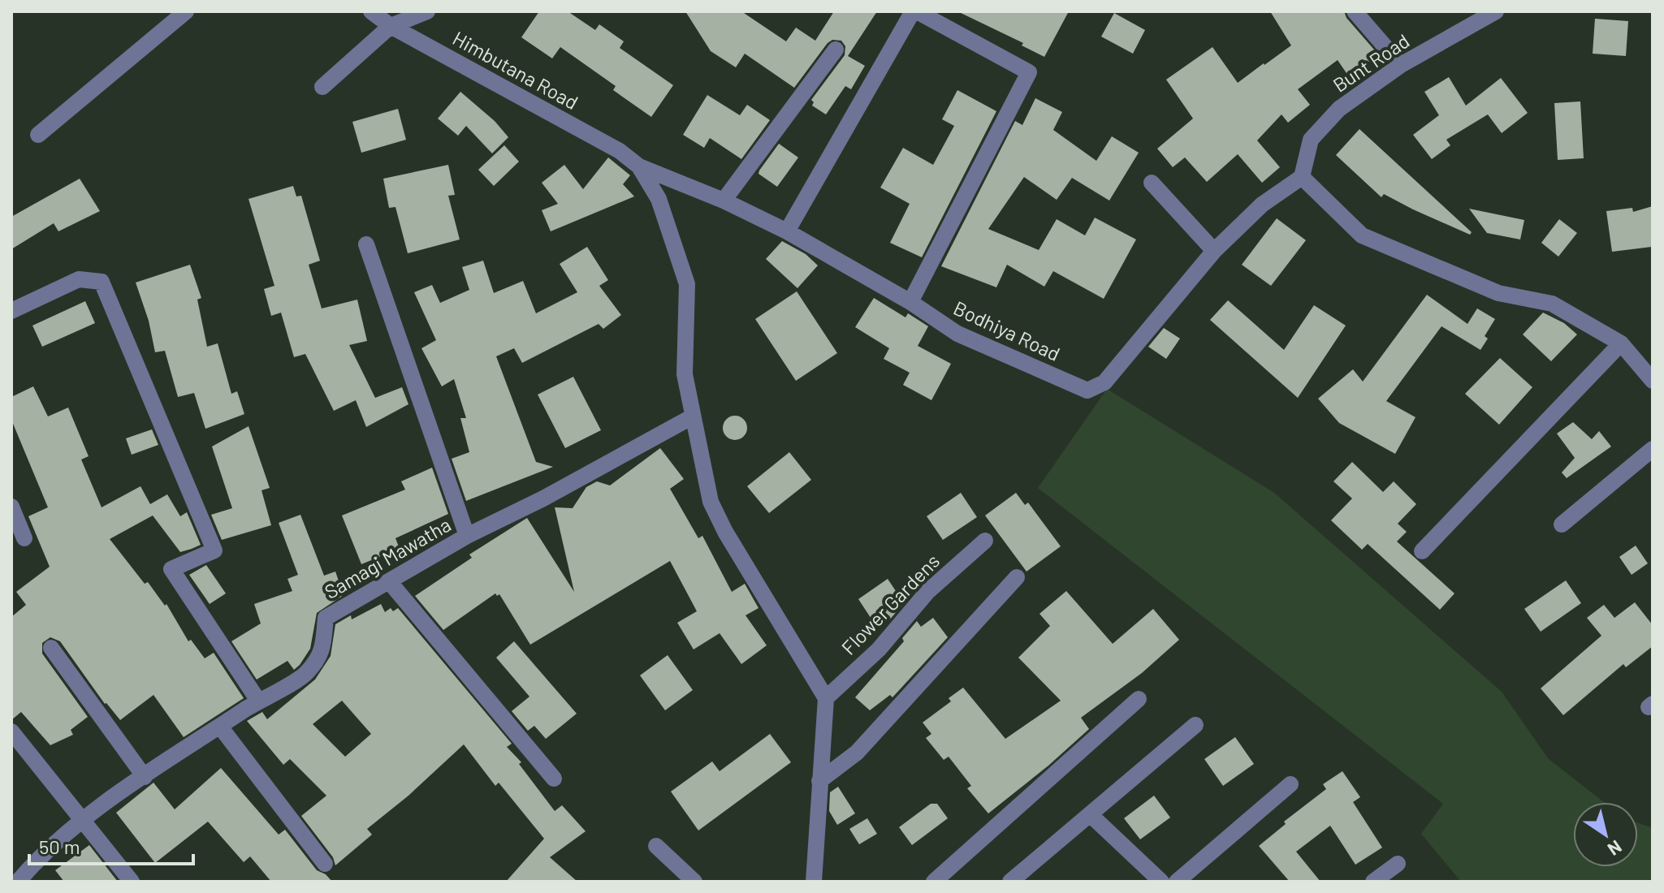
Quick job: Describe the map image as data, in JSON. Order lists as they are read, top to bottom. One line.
{"streets":{"street":["Bunt Road","Himbutana Road","Bodhiya Road","Samagi Mawatha","Flower Gardens"]},"crossings":[["Bunt Road","Bodhiya Road"],["Himbutana Road","Bodhiya Road"]],"scale_bar":"50 m","north":"bottom right"}
